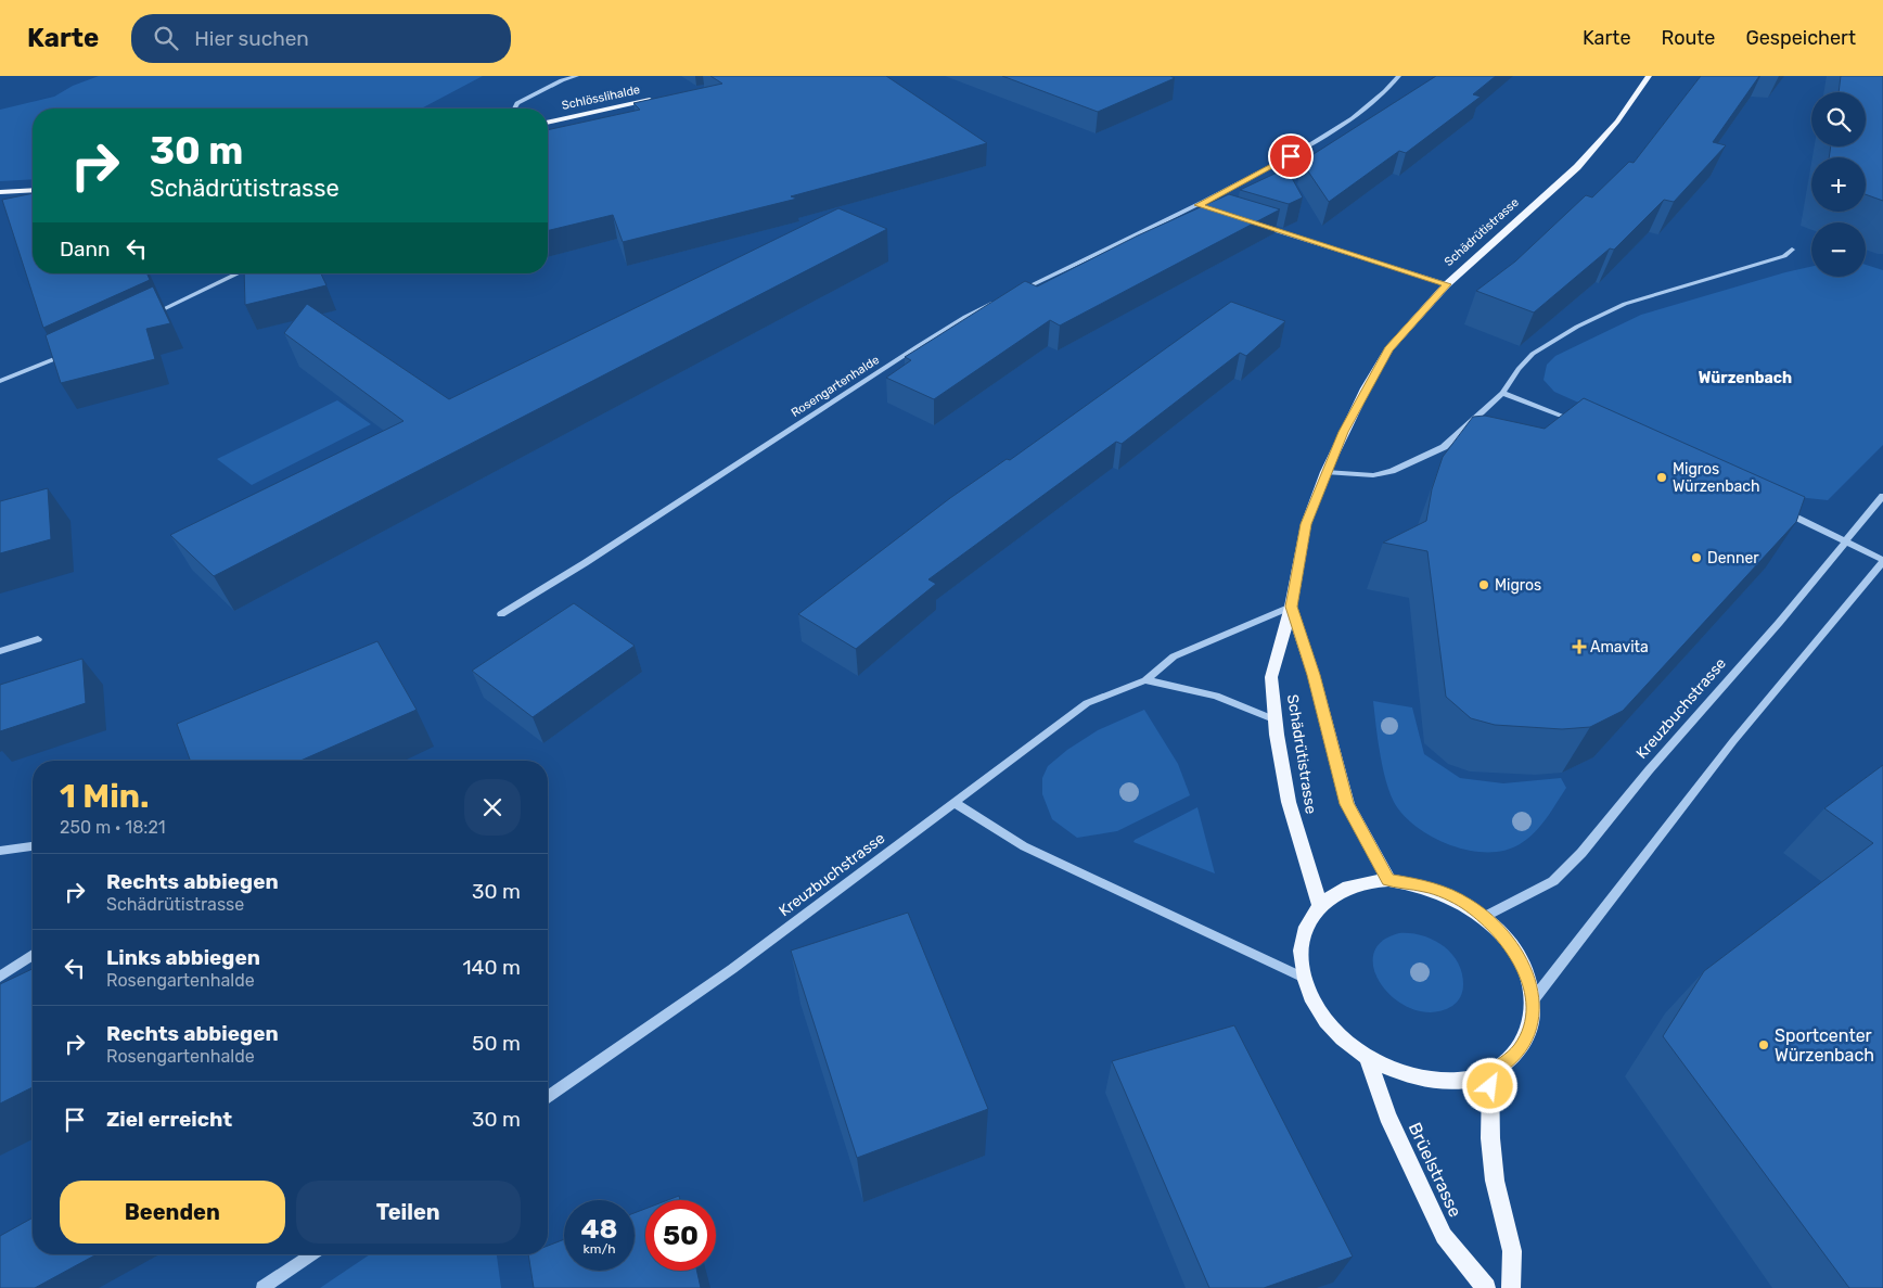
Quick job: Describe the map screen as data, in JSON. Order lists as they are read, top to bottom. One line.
{"streets":{"main road":["Schlösslihalde","Schädrütistrasse","Brüelstrasse"],"street":["Rosengartenhalde","Kreuzbuchstrasse"]},"crossings":[["Schädrütistrasse","Kreuzbuchstrasse"]],"districts":["Würzenbach"],"places":{"other":["Migros Würzenbach","Denner","Migros","Sportcenter Würzenbach"],"health":["Amavita"]},"page":{"header":"Karte","search":"Hier suchen","nav":["Karte","Route","Gespeichert"],"map_buttons":["+","−"],"turn":["30 m","Schädrütistrasse"],"then":"Dann","heading":["1 Min.","250 m · 18:21"],"list":[{"name":"Rechts abbiegen","note":"Schädrütistrasse","value":"30 m"},{"name":"Links abbiegen","note":"Rosengartenhalde","value":"140 m"},{"name":"Rechts abbiegen","note":"Rosengartenhalde","value":"50 m"},{"name":"Ziel erreicht","value":"30 m"}],"buttons":["Beenden","Teilen"],"speed":"48 km/h","limit":"50"}}
